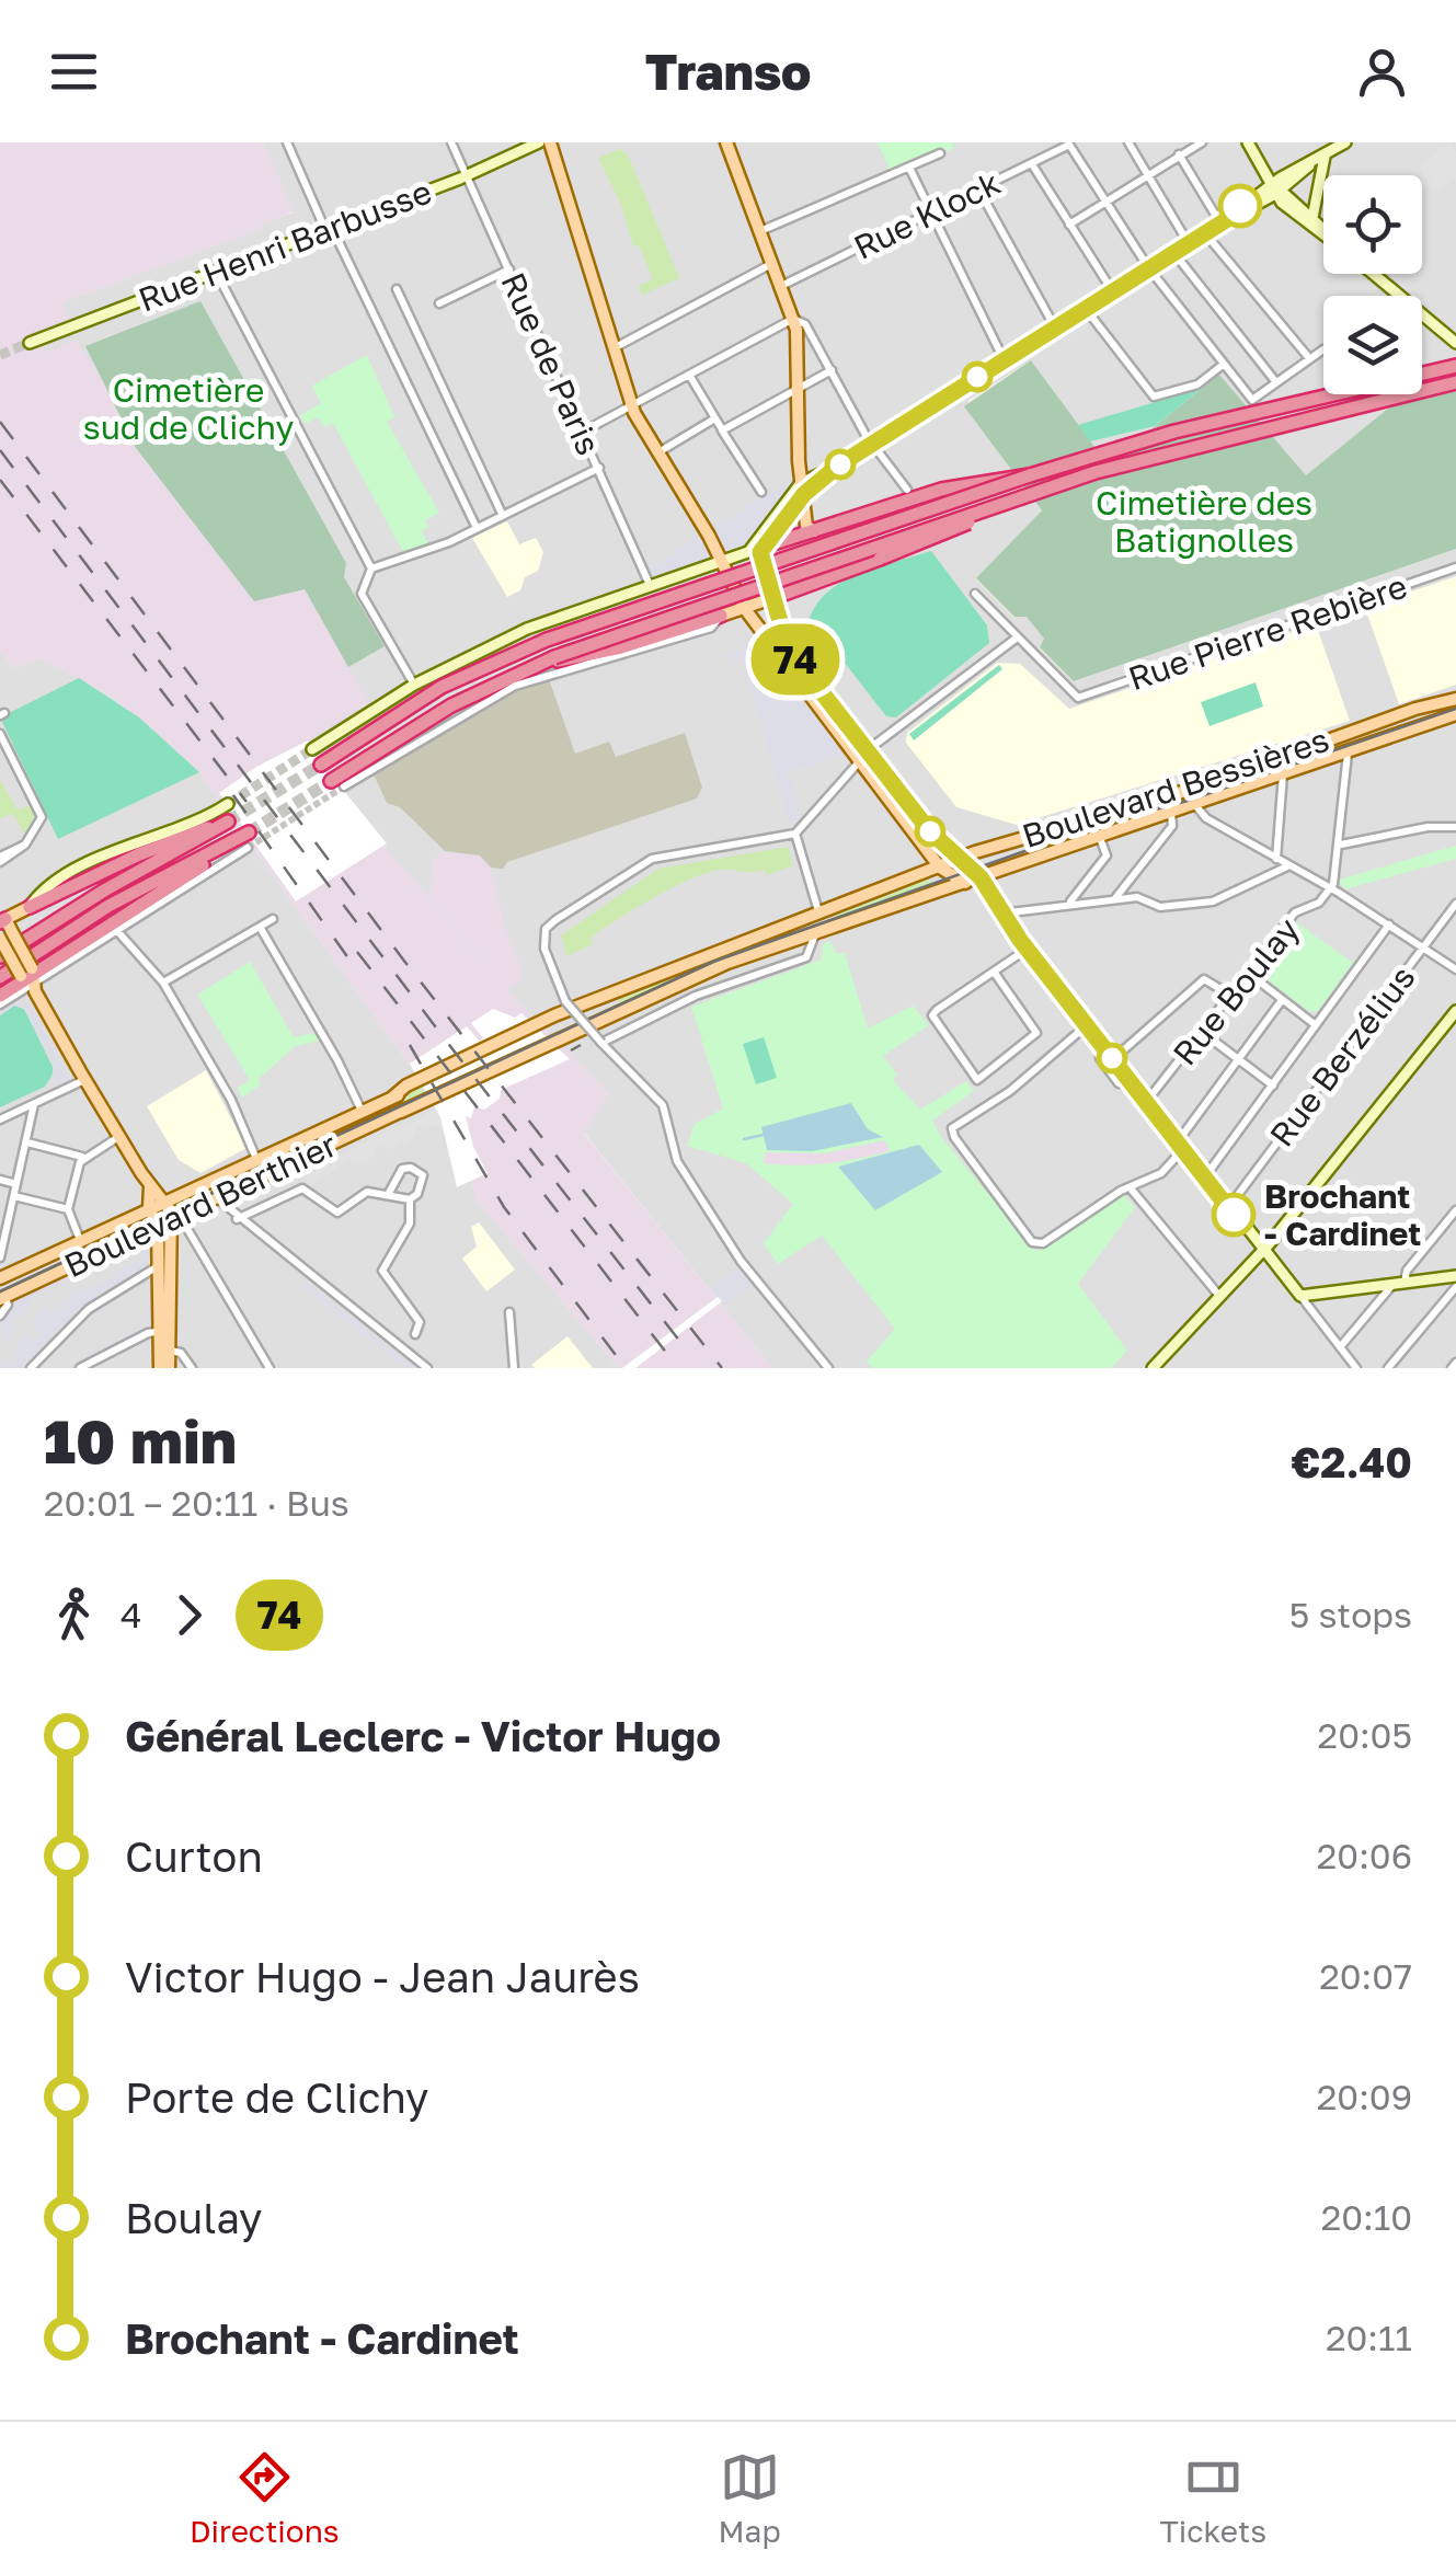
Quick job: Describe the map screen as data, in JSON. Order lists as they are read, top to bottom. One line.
{"streets":{"main road":["Rue Henri Barbusse","Boulevard Bessières","Boulevard Berthier"],"street":["Rue Klock","Rue de Paris","Rue Pierre Rebière","Rue Boulay","Rue Berzélius"]},"crossings":[["Rue Henri Barbusse","Rue de Paris"],["Boulevard Bessières","Boulevard Berthier"]],"parks":["Cimetière sud de Clichy","Cimetière des Batignolles"],"places":["Brochant - Cardinet"],"lines":["bus line 74"],"page":{"header":"Transo","on_map":"74","heading":["10 min","20:01 – 20:11 · Bus","€2.40"],"legs":["4","74","5 stops"],"list":[{"name":"Général Leclerc - Victor Hugo","value":"20:05"},{"name":"Curton","value":"20:06"},{"name":"Victor Hugo - Jean Jaurès","value":"20:07"},{"name":"Porte de Clichy","value":"20:09"},{"name":"Boulay","value":"20:10"},{"name":"Brochant - Cardinet","value":"20:11"}],"tabs":["Directions","Map","Tickets"]}}
